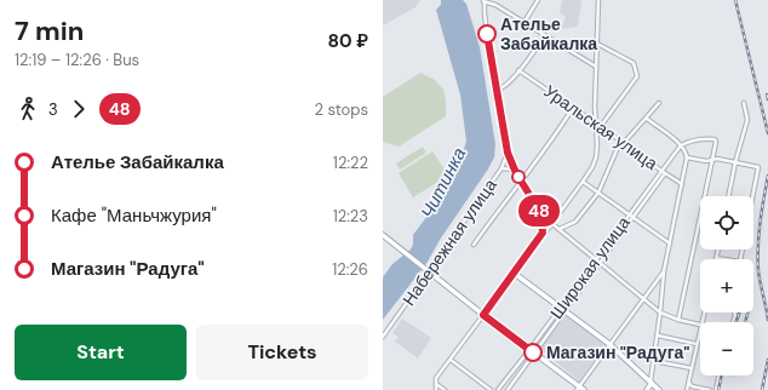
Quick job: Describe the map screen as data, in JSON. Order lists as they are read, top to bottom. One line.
{"streets":{"street":["Уральская улица","Набережная улица","Широкая улица"]},"crossings":[["Уральская улица","Широкая улица"]],"water":["Читинка"],"places":["Ателье Забайкалка","Магазин \"Радуга\""],"lines":["bus line 48"],"page":{"heading":["7 min","12:19 – 12:26 · Bus","80 ₽"],"on_map":"48","legs":["3","48","2 stops"],"list":[{"name":"Ателье Забайкалка","value":"12:22"},{"name":"Кафе \"Маньчжурия\"","value":"12:23"},{"name":"Магазин \"Радуга\"","value":"12:26"}],"map_buttons":["+","−"],"buttons":["Start","Tickets"]}}
